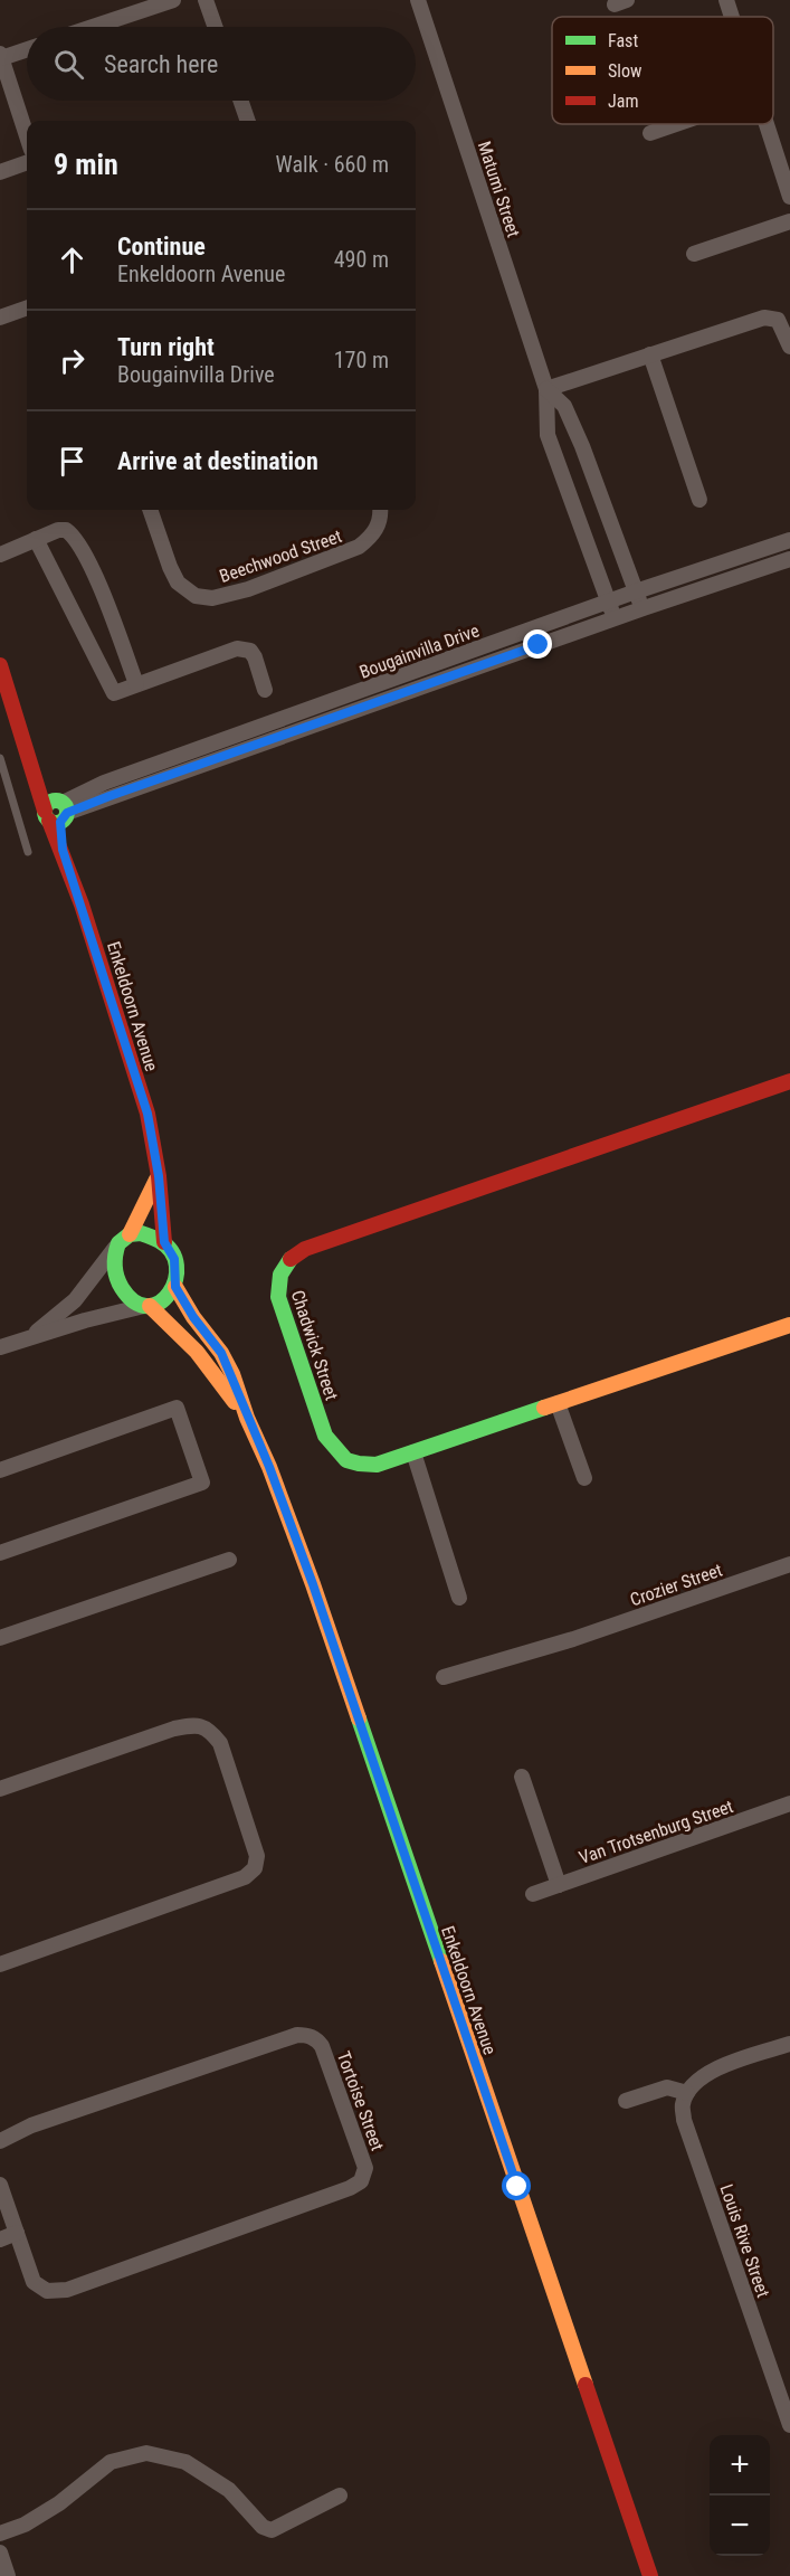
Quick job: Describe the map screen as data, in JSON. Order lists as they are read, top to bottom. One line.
{"streets":{"street":["Matumi Street","Beechwood Street","Bougainvilla Drive","Enkeldoorn Avenue","Chadwick Street","Crozier Street","Van Trotsenburg Street","Tortoise Street","Louis Rive Street"]},"crossings":[["Matumi Street","Bougainvilla Drive"],["Bougainvilla Drive","Enkeldoorn Avenue"]],"legend":["Fast","Slow","Jam"],"page":{"search":"Search here","heading":["9 min","Walk · 660 m"],"list":[["Continue","Enkeldoorn Avenue","490 m"],["Turn right","Bougainvilla Drive","170 m"],"Arrive at destination"],"map_buttons":["+","−"]}}
